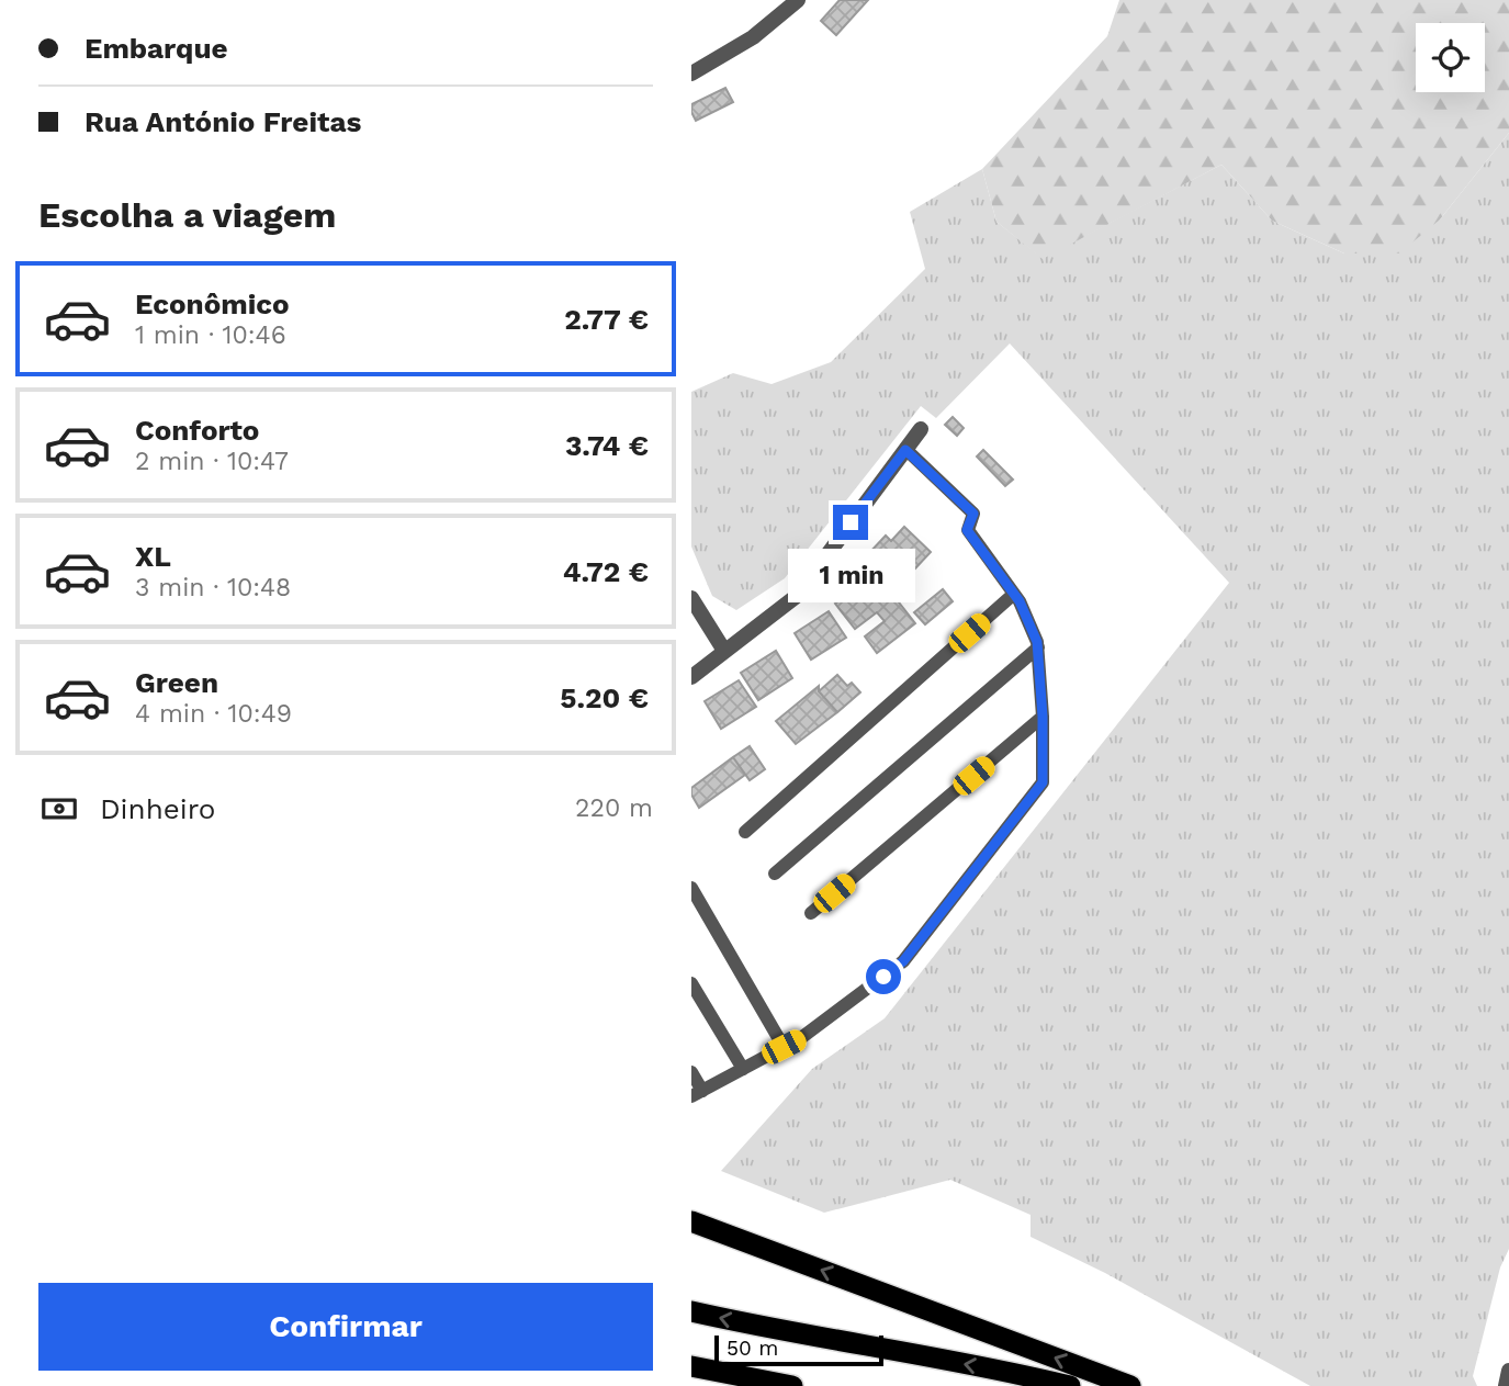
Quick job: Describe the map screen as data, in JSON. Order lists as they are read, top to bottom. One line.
{"scale_bar":"50 m","page":{"banner":["Embarque","Rua António Freitas"],"heading":"Escolha a viagem","list":[{"name":"Econômico","note":"1 min · 10:46","value":"2.77 €"},{"name":"Conforto","note":"2 min · 10:47","value":"3.74 €"},{"name":"XL","note":"3 min · 10:48","value":"4.72 €"},{"name":"Green","note":"4 min · 10:49","value":"5.20 €"}],"bubble":"1 min","pay":["Dinheiro","220 m"],"buttons":"Confirmar","scale":"50 m"}}
